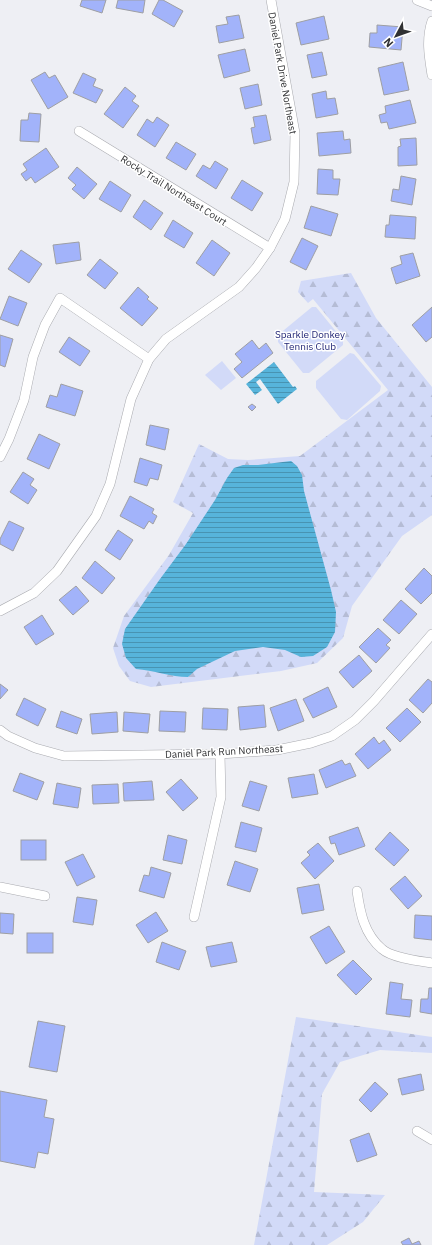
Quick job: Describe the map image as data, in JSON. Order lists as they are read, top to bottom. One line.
{"streets":{"street":["Daniel Park Drive Northeast","Rocky Trail Northeast Court","Daniel Park Run Northeast"]},"crossings":[["Daniel Park Drive Northeast","Rocky Trail Northeast Court"]],"parks":["Sparkle Donkey Tennis Club"],"north":"bottom left"}
